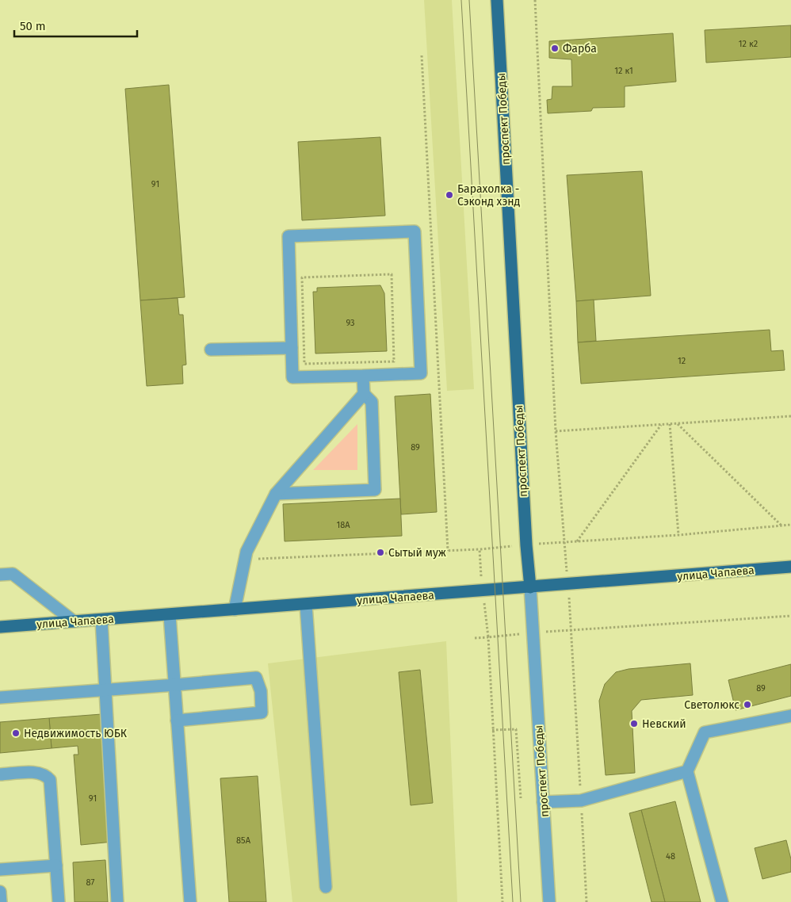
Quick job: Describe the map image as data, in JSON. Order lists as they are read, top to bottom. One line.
{"streets":{"main road":["проспект Победы","улица Чапаева"]},"crossings":[["проспект Победы","улица Чапаева"]],"places":["Фарба","Барахолка - Сэконд хэнд","Сытый муж","Светолюкс","Невский","Недвижимость ЮБК"],"house_numbers":["12 к2","12 к1","91","93","12","89","18А","89","91","85А","48","87"],"scale_bar":"50 m"}
